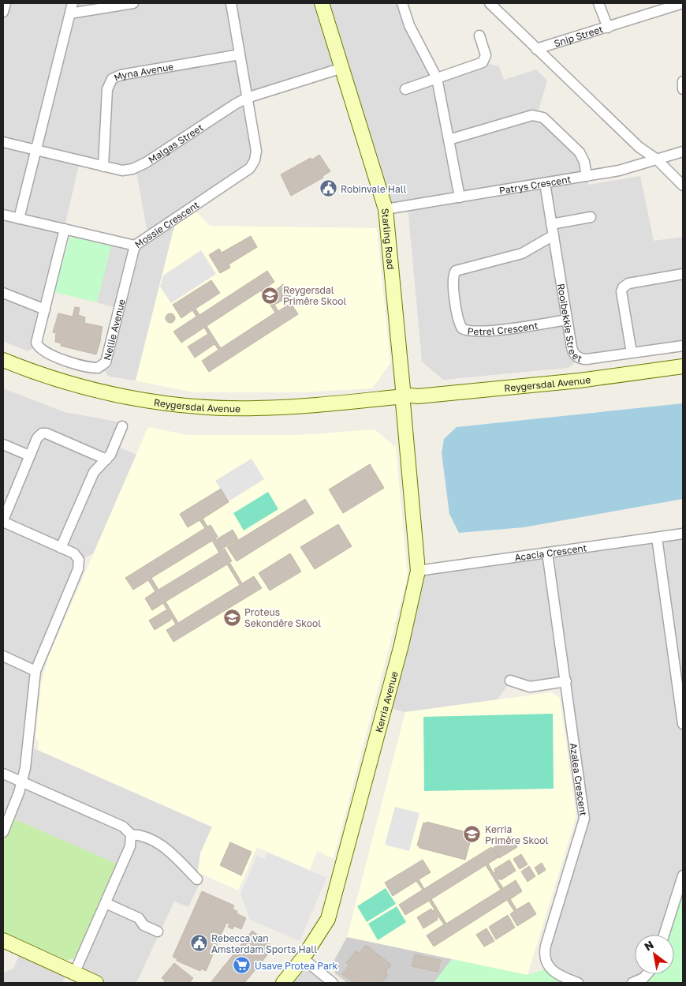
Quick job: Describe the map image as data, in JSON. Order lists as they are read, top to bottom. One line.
{"streets":{"street":["Snip Street","Myna Avenue","Malgas Street","Patrys Crescent","Mossie Crescent","Starling Road","Rooibekkie Street","Petrel Crescent","Nellie Avenue","Reygersdal Avenue","Acacia Crescent","Kerria Avenue","Azalea Crescent"]},"crossings":[["Myna Avenue","Malgas Street"],["Myna Avenue","Mossie Crescent"],["Malgas Street","Mossie Crescent"],["Malgas Street","Starling Road"],["Patrys Crescent","Starling Road"],["Patrys Crescent","Rooibekkie Street"],["Mossie Crescent","Nellie Avenue"],["Starling Road","Reygersdal Avenue"],["Starling Road","Kerria Avenue"],["Rooibekkie Street","Petrel Crescent"],["Reygersdal Avenue","Kerria Avenue"],["Acacia Crescent","Kerria Avenue"],["Acacia Crescent","Azalea Crescent"]],"places":{"public building":["Robinvale Hall","Rebecca van Amsterdam Sports Hall"],"school or university":["Reygersdal Primêre Skool","Proteus Sekondêre Skool","Kerria Primêre Skool"],"supermarket":["Usave Protea Park"]},"north":"top left"}
